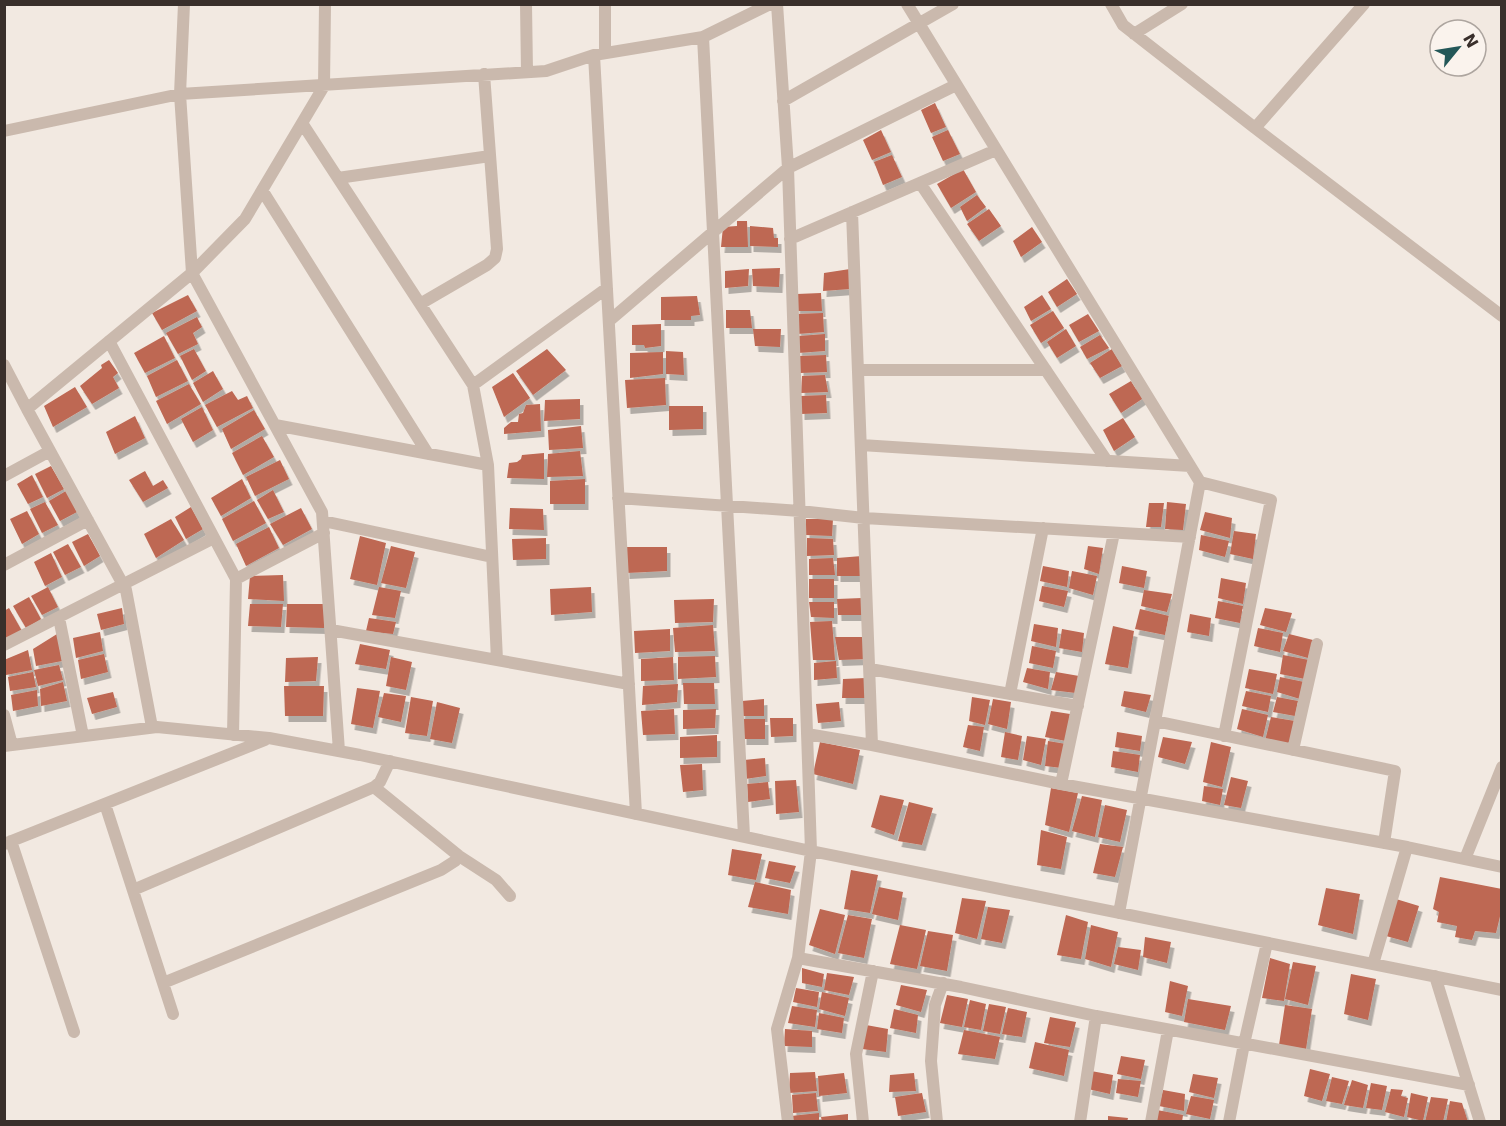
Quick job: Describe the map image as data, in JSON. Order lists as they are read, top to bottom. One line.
{"north":"top right"}
